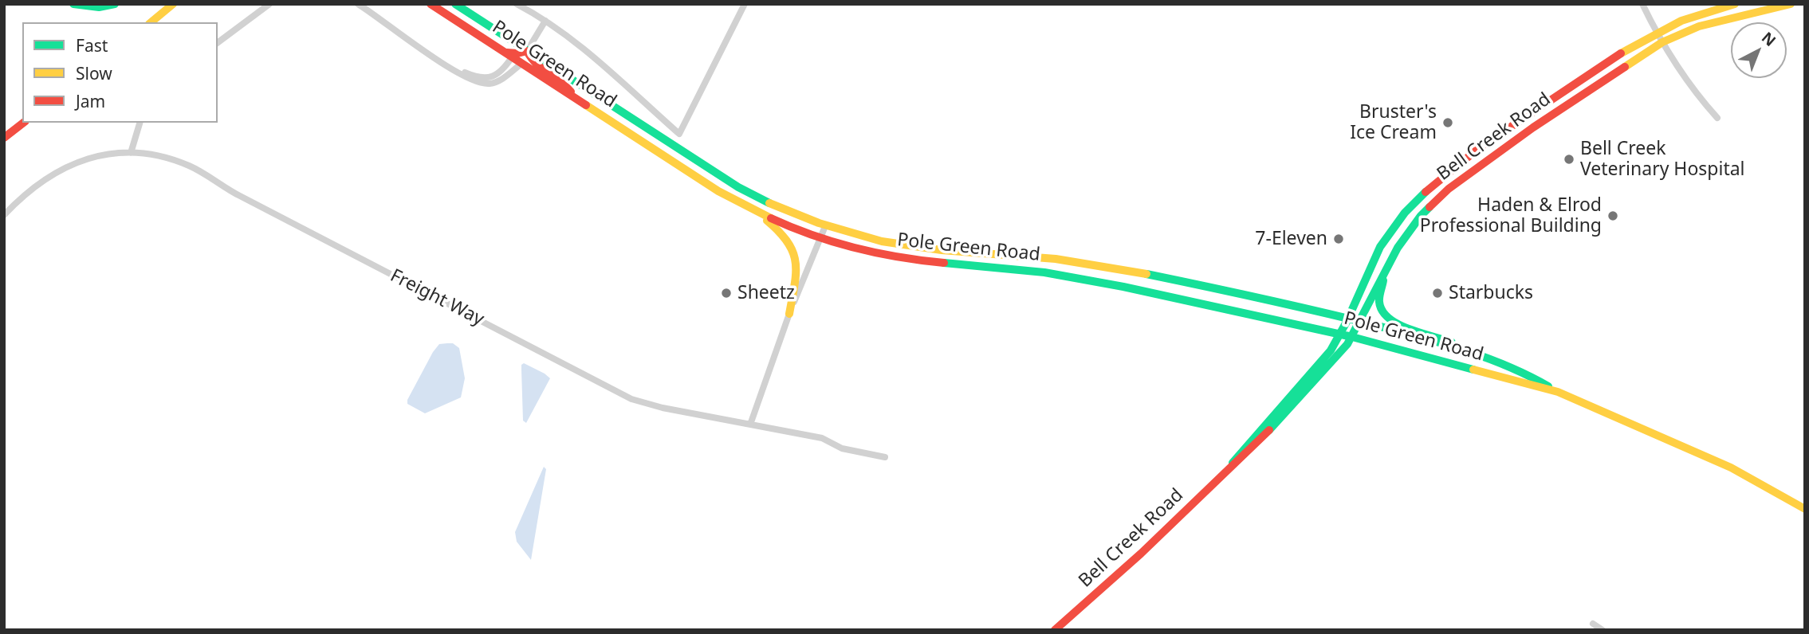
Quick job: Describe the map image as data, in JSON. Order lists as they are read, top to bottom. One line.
{"streets":{"main road":["Pole Green Road","Bell Creek Road"],"street":["Freight Way"]},"crossings":[["Pole Green Road","Bell Creek Road"]],"places":["Bruster's Ice Cream","Bell Creek Veterinary Hospital","Haden & Elrod Professional Building","7-Eleven","Sheetz","Starbucks"],"legend":["Fast","Slow","Jam"],"north":"top right"}
